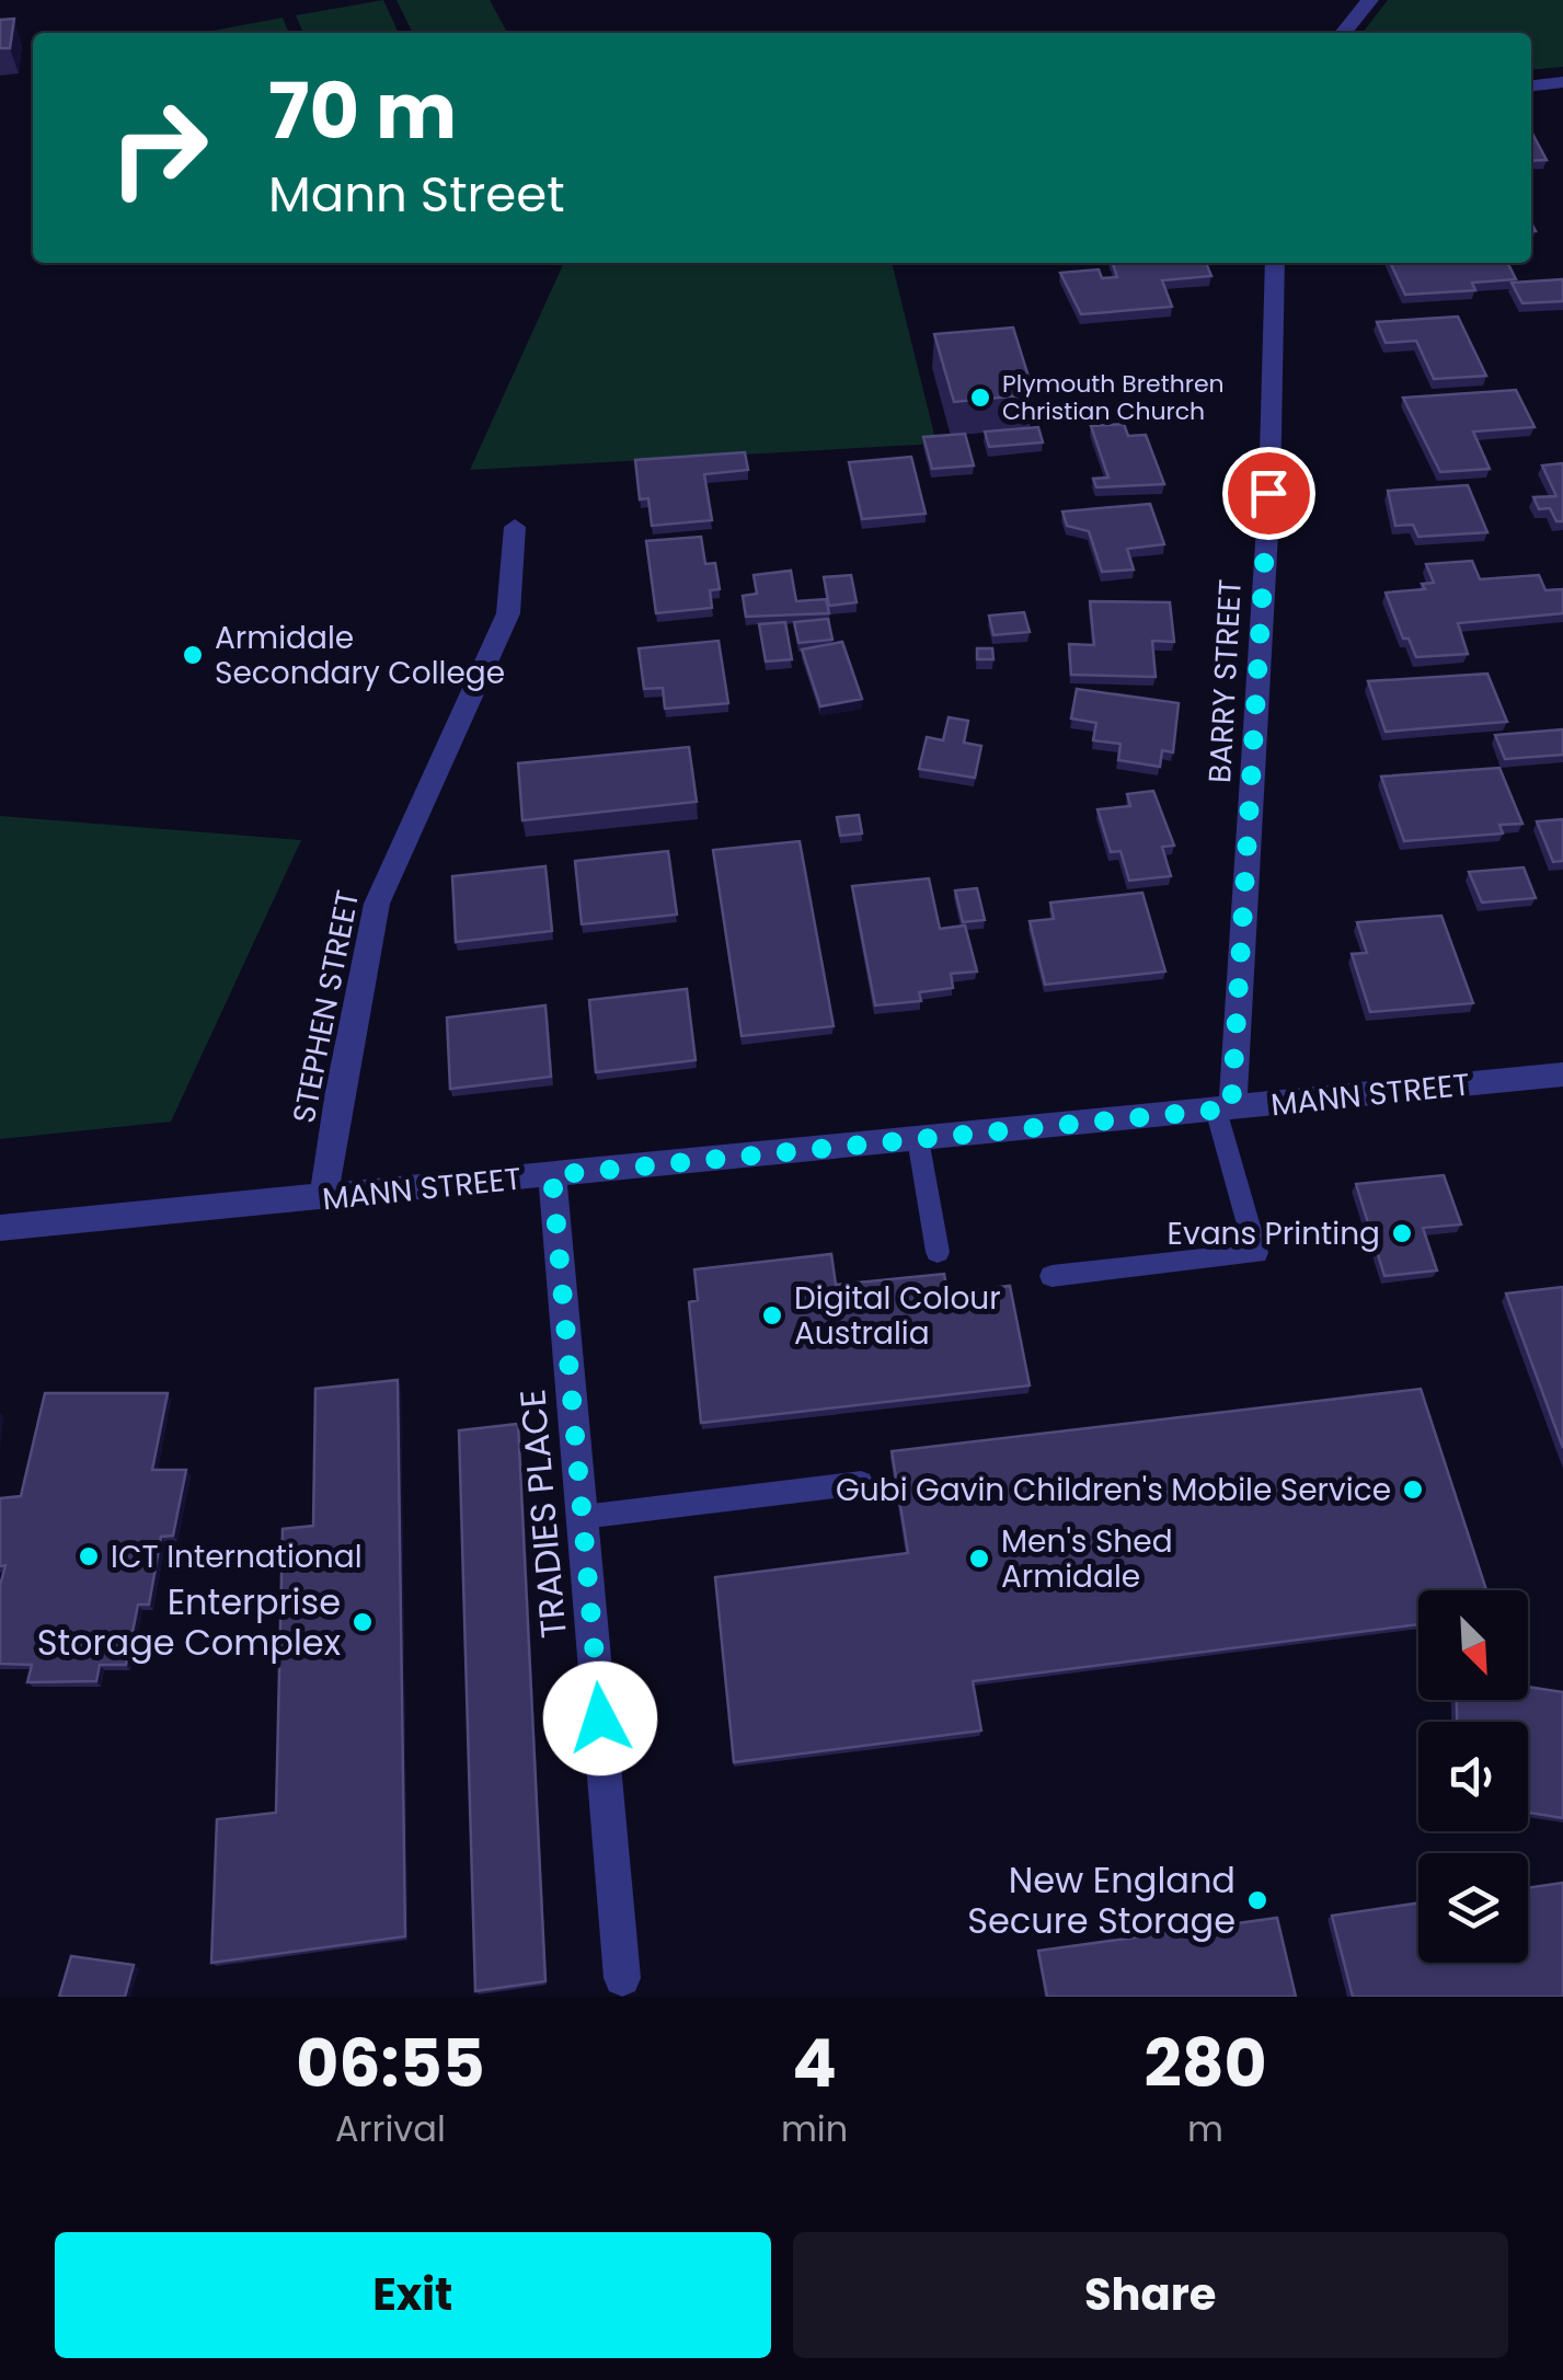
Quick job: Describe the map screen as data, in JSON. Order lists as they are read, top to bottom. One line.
{"streets":{"street":["BARRY STREET","STEPHEN STREET","MANN STREET","TRADIES PLACE"]},"crossings":[["BARRY STREET","MANN STREET"],["STEPHEN STREET","MANN STREET"],["MANN STREET","TRADIES PLACE"]],"places":["Plymouth Brethren Christian Church","Armidale Secondary College","Evans Printing","Digital Colour Australia","Gubi Gavin Children's Mobile Service","ICT International","Men's Shed Armidale","Enterprise Storage Complex","New England Secure Storage"],"north":"bottom right","page":{"turn":["70 m","Mann Street"],"eta":["06:55","Arrival","4","min","280","m"],"buttons":["Exit","Share"]}}
